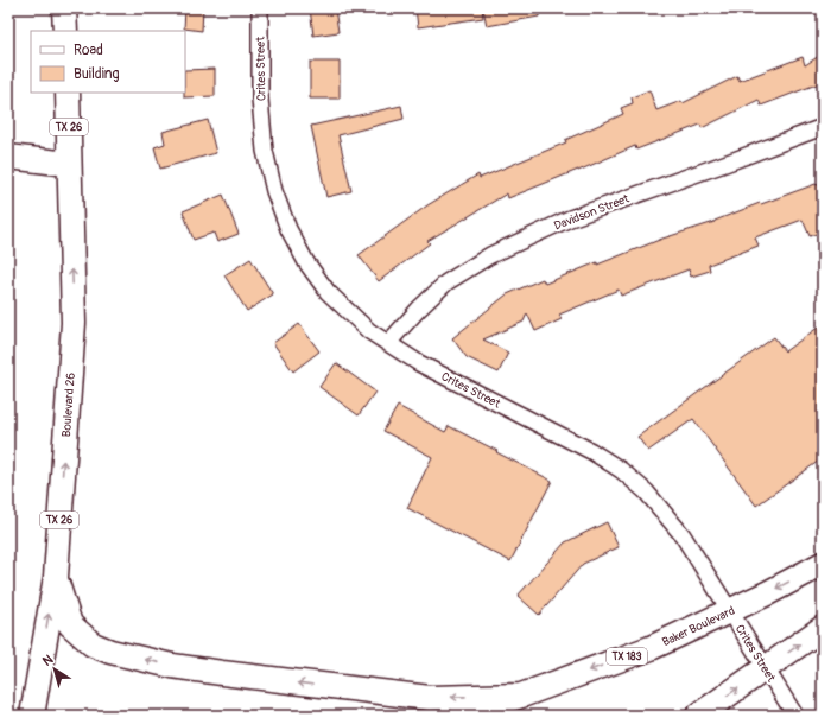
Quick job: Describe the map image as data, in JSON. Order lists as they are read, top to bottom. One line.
{"streets":{"main road":["TX 26","Boulevard 26","Baker Boulevard","TX 183"],"street":["Crites Street","Davidson Street"]},"crossings":[["Crites Street","Davidson Street"],["Crites Street","Baker Boulevard"]],"one_way":["Boulevard 26"],"legend":["Road","Building"],"north":"top left"}
